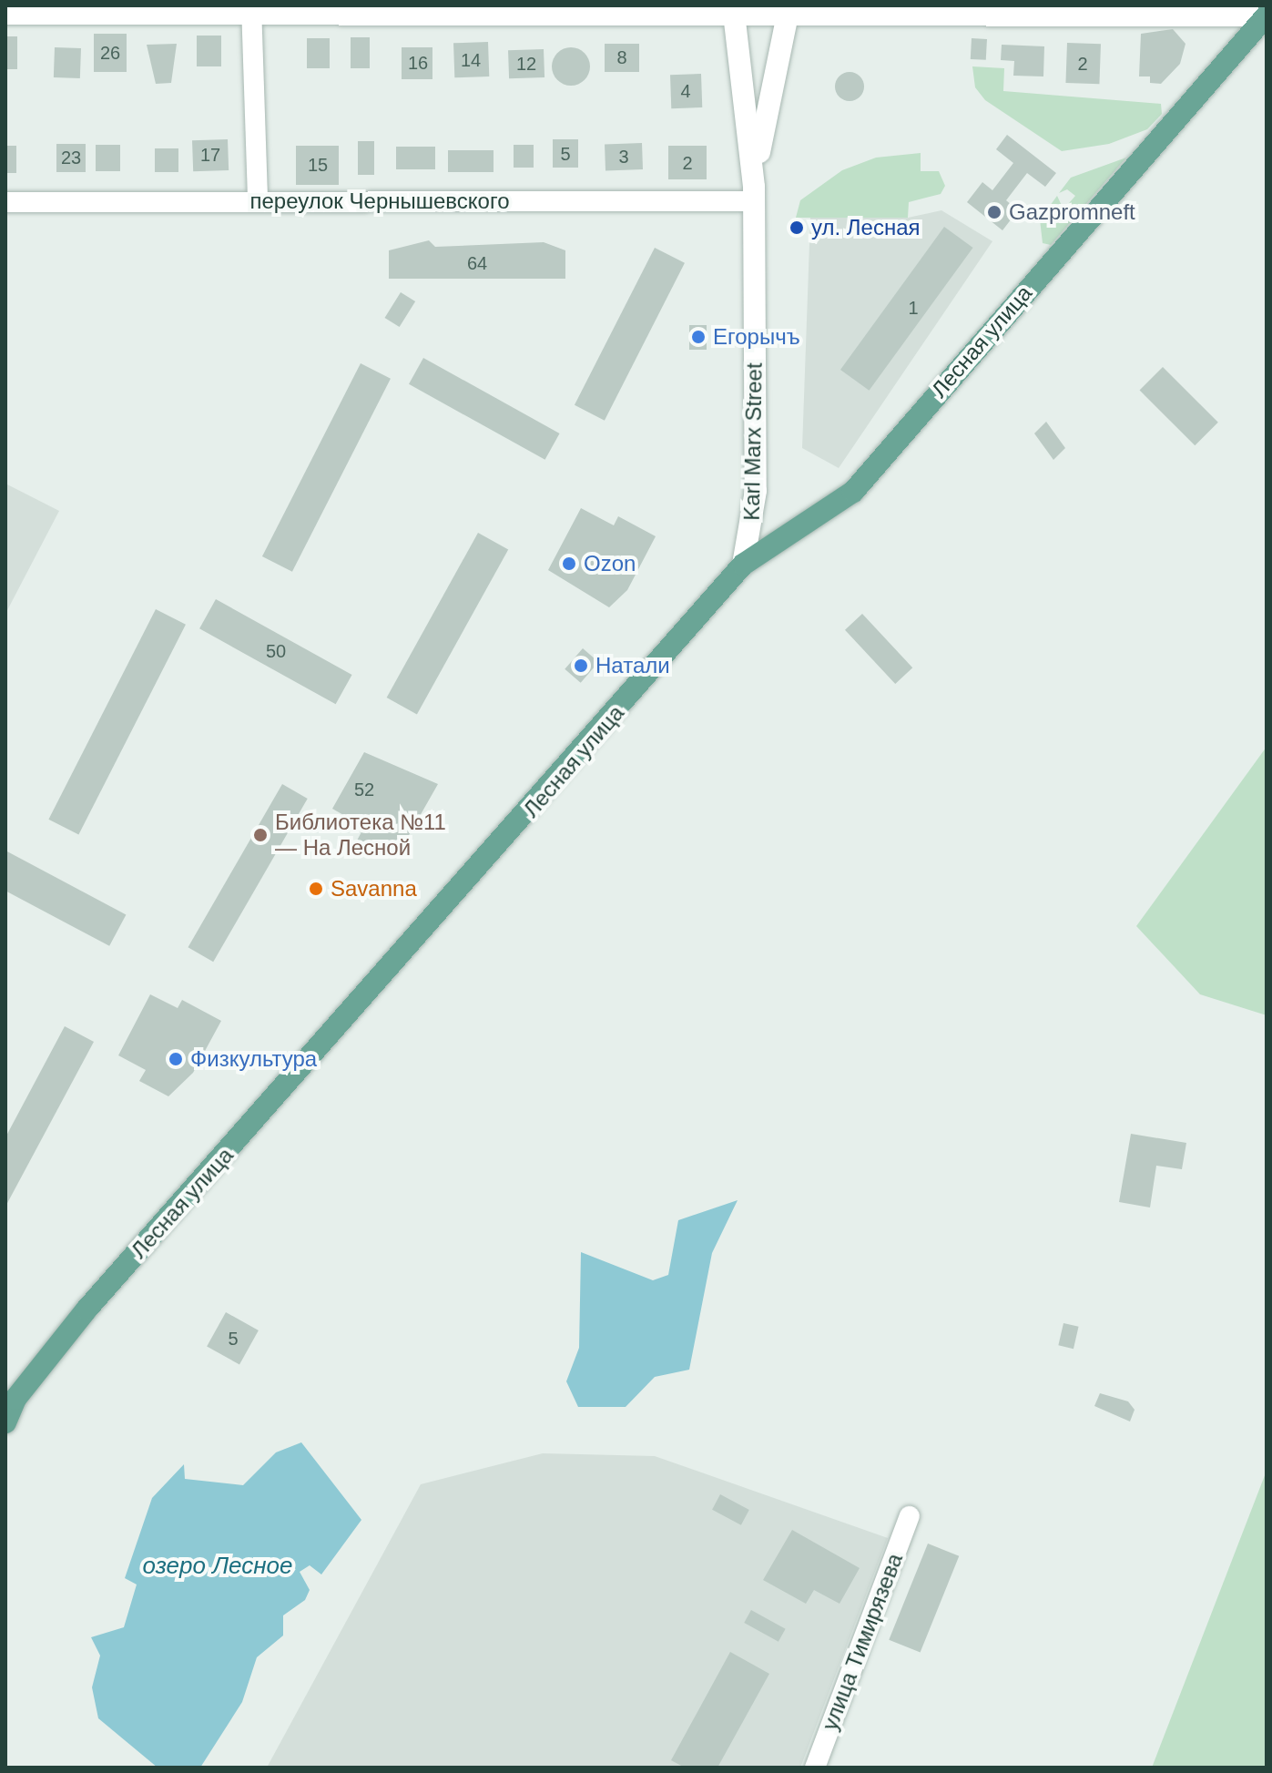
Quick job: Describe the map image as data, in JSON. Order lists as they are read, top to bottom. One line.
{"streets":{"main road":["Лесная улица","Karl Marx Street"],"street":["переулок Чернышевского","улица Тимирязева"]},"crossings":[["переулок Чернышевского","Karl Marx Street"],["Лесная улица","Karl Marx Street"]],"water":["озеро Лесное"],"places":["Gazpromneft","ул. Лесная","Егорычъ","Ozon","Натали","Библиотека №11 — На Лесной","Savanna","Физкультура"],"house_numbers":["26","8","14","16","12","2","4","5","17","3","23","2","15","64","1","50","52","5"]}
